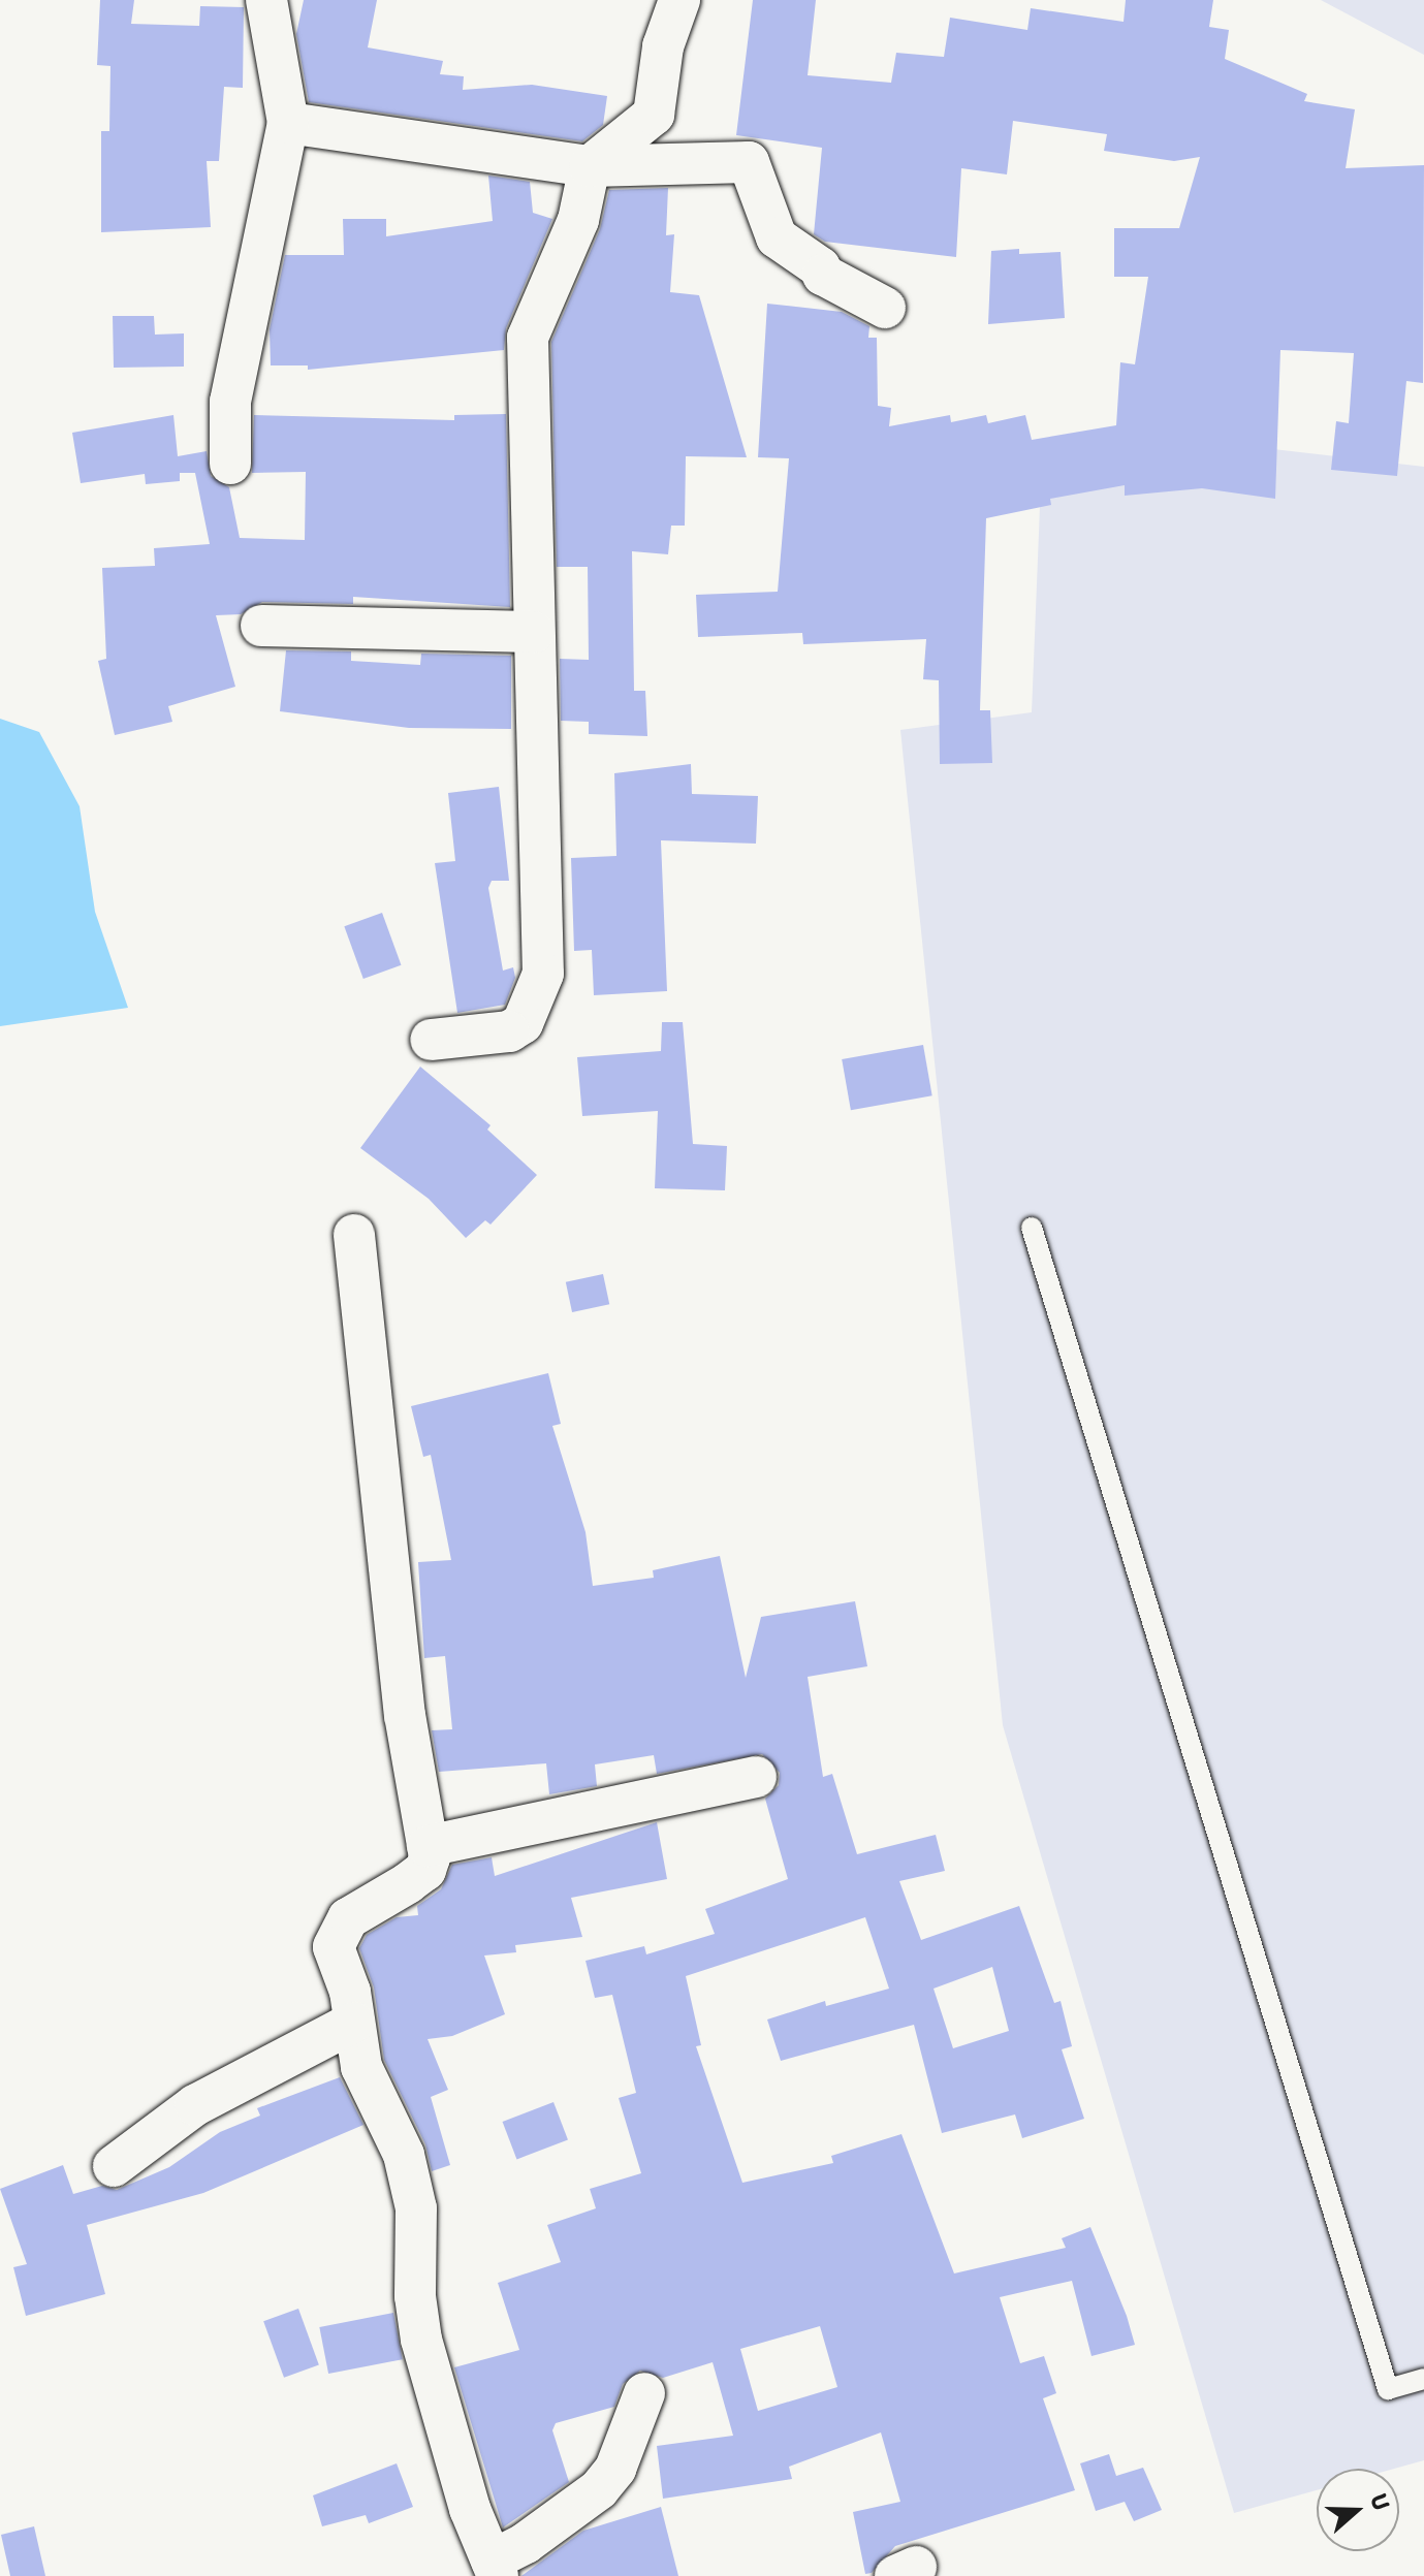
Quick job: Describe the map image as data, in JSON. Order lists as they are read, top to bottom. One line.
{"north":"right"}
